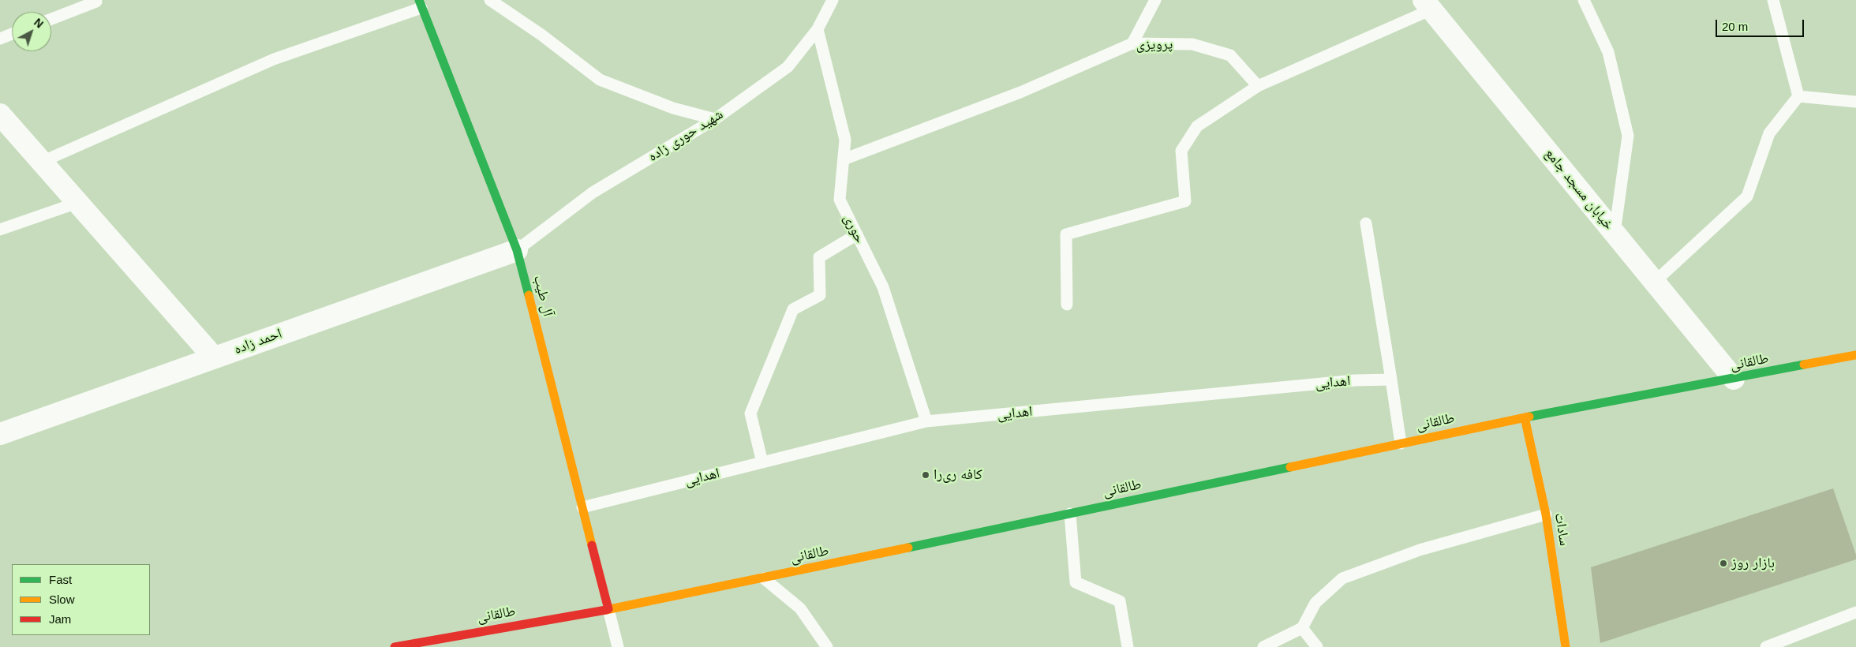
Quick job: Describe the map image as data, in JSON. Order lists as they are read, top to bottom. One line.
{"streets":{"main road":["آل طیب","طالقانی","سادات"],"street":["خیابان مسجد جامع","احمد زاده"],"lane":["پرویزی","شهید حوری زاده","حوری","اهدایی"]},"crossings":[["پرویزی","حوری"],["شهید حوری زاده","حوری"],["شهید حوری زاده","آل طیب"],["شهید حوری زاده","احمد زاده"],["خیابان مسجد جامع","طالقانی"],["حوری","اهدایی"],["آل طیب","احمد زاده"],["آل طیب","طالقانی"],["آل طیب","اهدایی"],["طالقانی","سادات"]],"places":["کافه‌ ری‌را","بازار روز"],"legend":["Fast","Slow","Jam"],"scale_bar":"20 m","north":"top right"}
